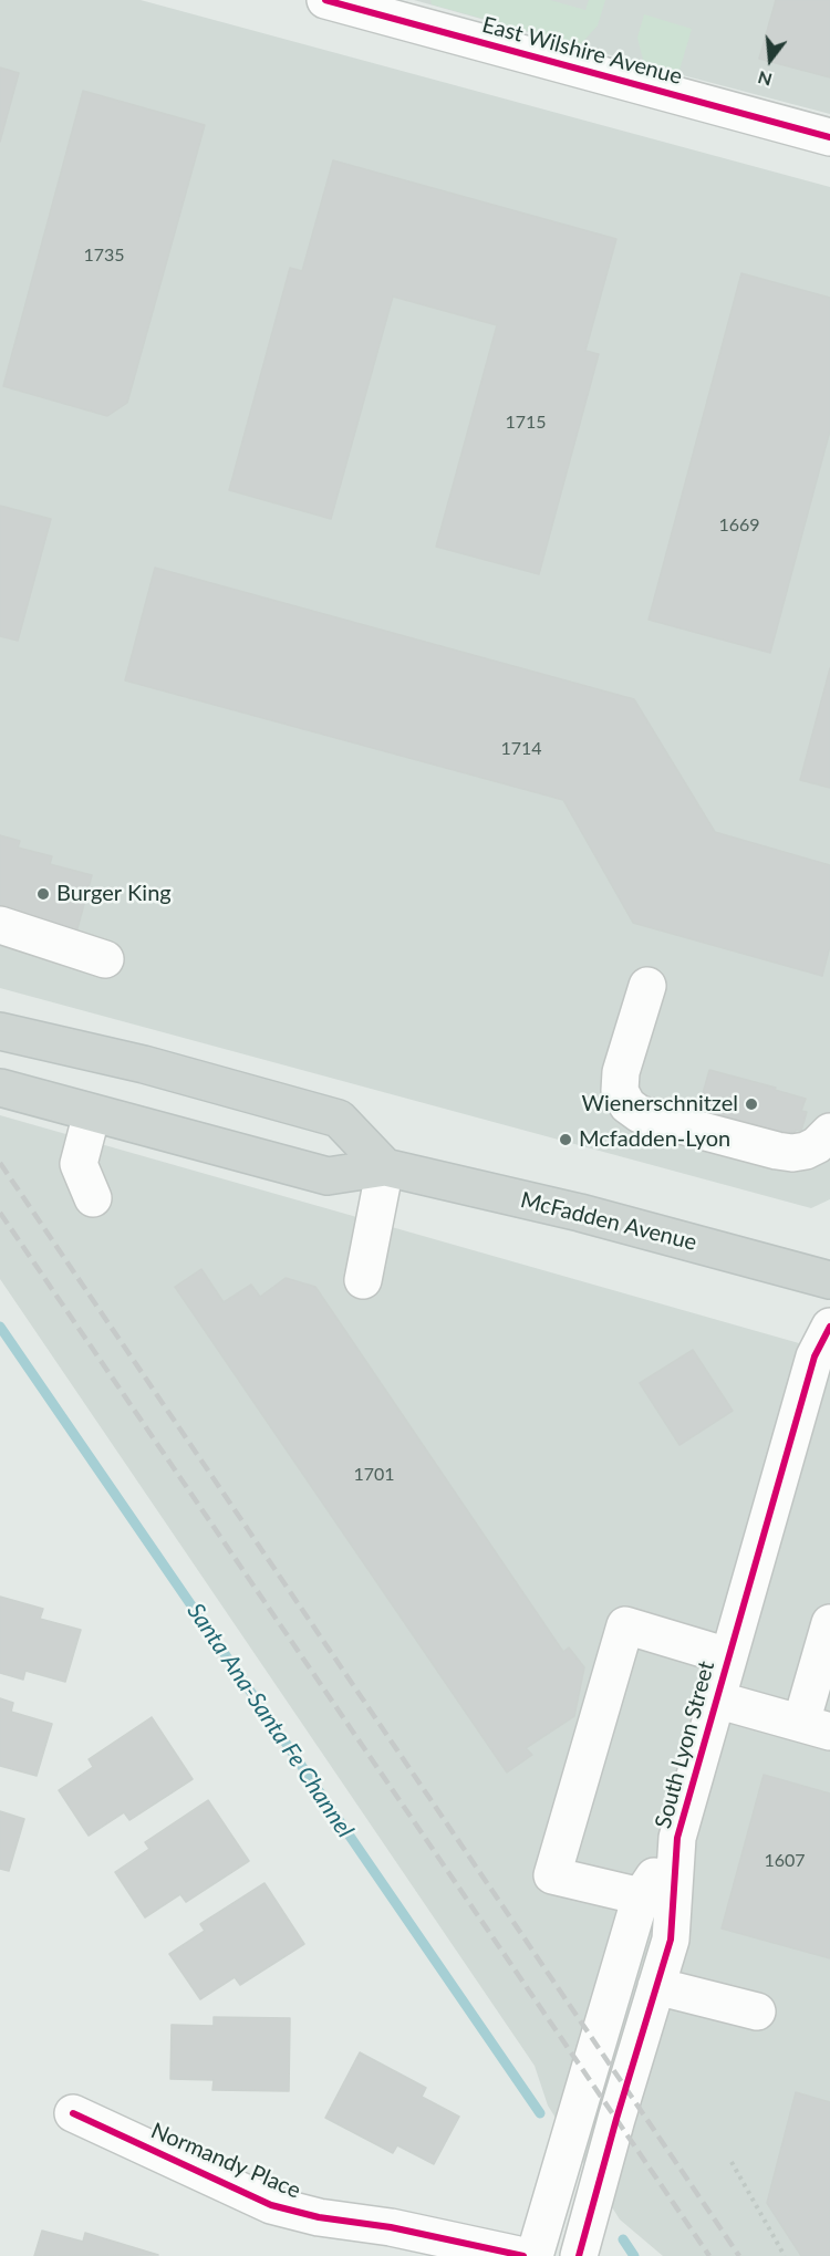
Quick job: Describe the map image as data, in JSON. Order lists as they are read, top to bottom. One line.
{"streets":{"main road":["McFadden Avenue"],"street":["East Wilshire Avenue","South Lyon Street","Normandy Place"]},"water":["Santa Ana-Santa Fe Channel"],"places":["Burger King","Wienerschnitzel","Mcfadden-Lyon"],"house_numbers":["1735","1715","1669","1714","1701","1607"],"north":"bottom"}
